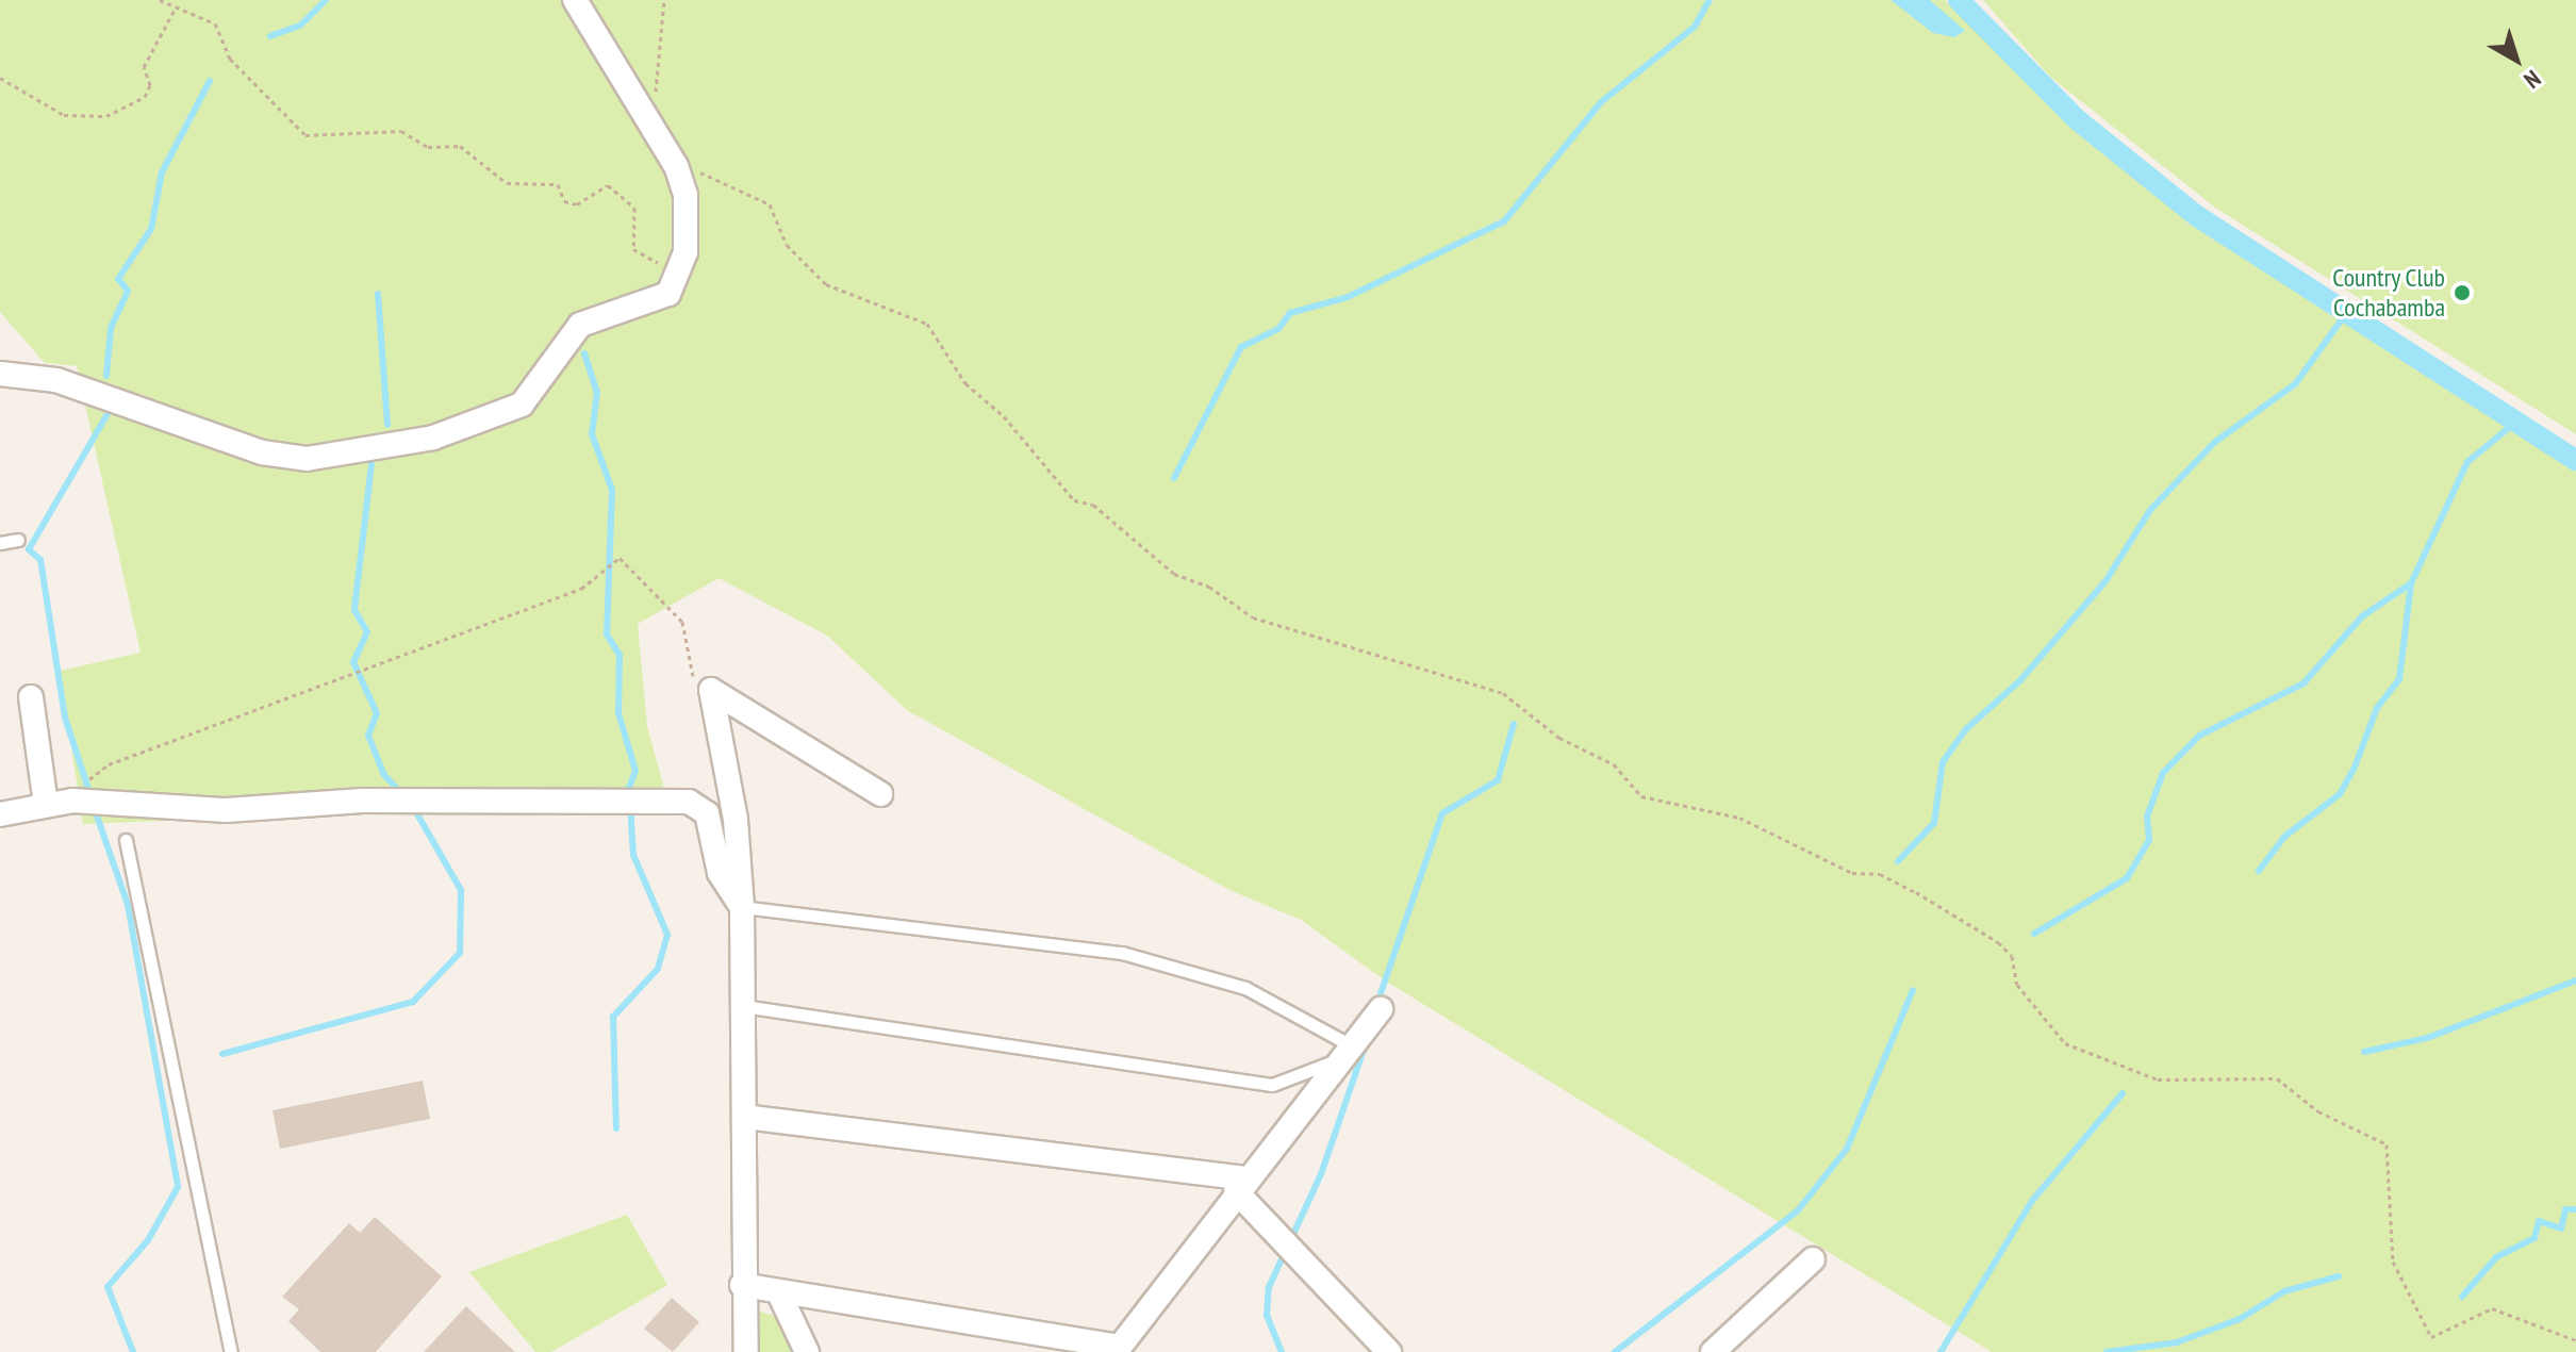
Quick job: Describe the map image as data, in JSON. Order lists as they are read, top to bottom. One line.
{"places":["Country Club Cochabamba"],"north":"bottom right"}
